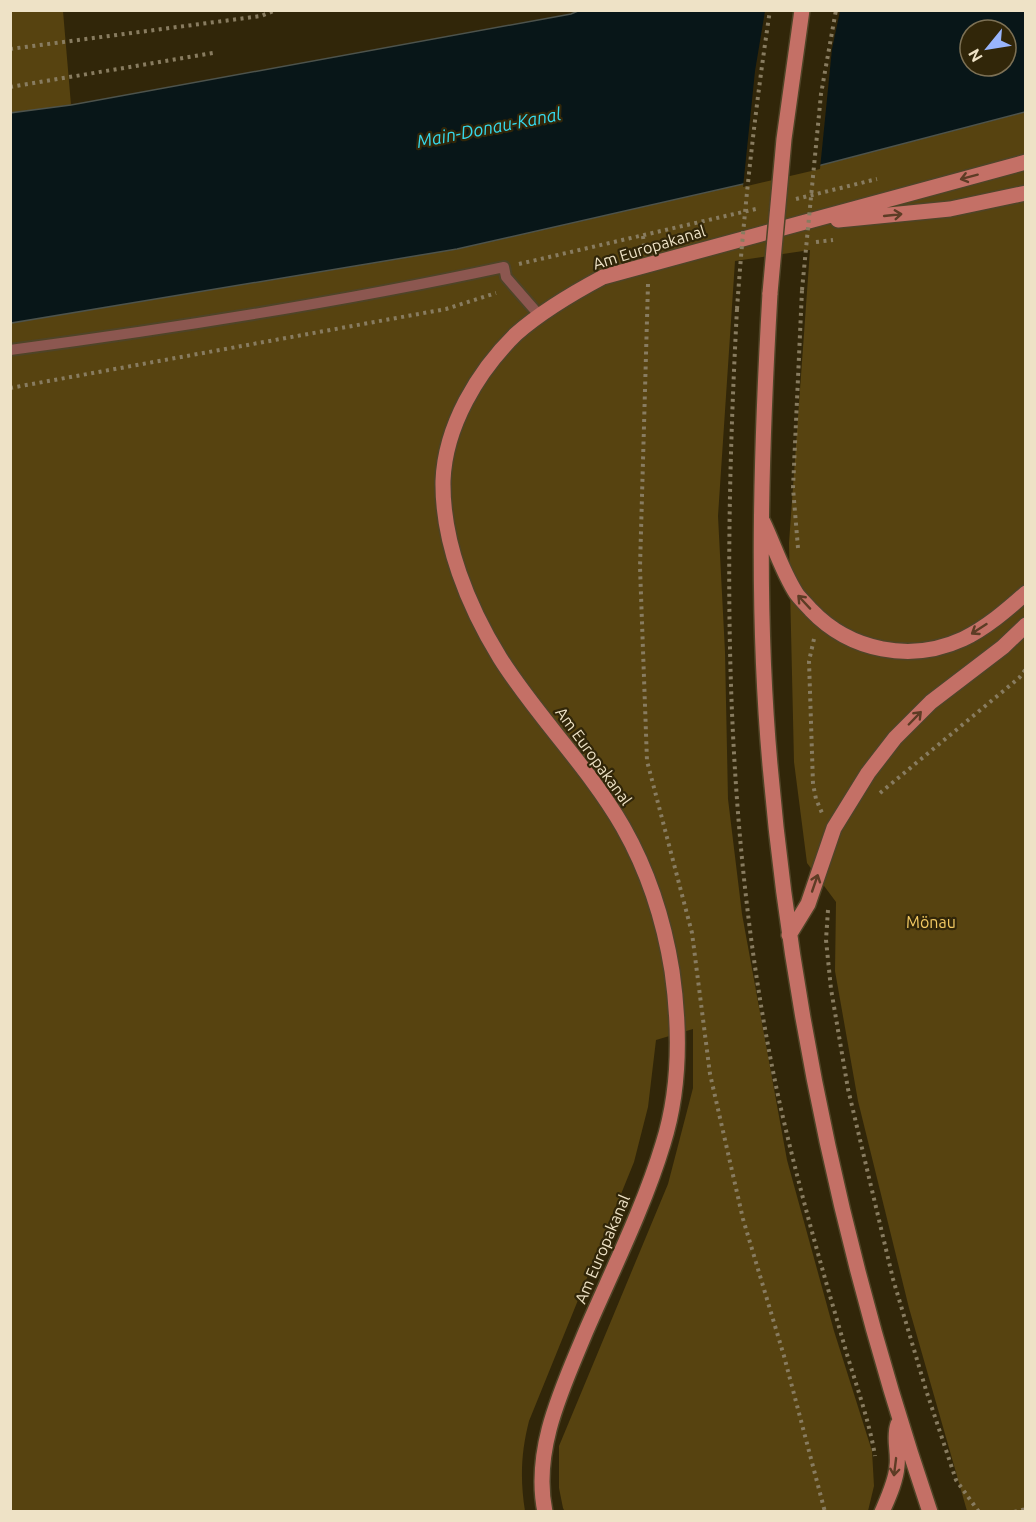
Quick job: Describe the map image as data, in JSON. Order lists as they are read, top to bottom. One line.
{"streets":{"main road":["Am Europakanal"]},"water":["Main-Donau-Kanal"],"parks":["Mönau"],"north":"bottom left"}
